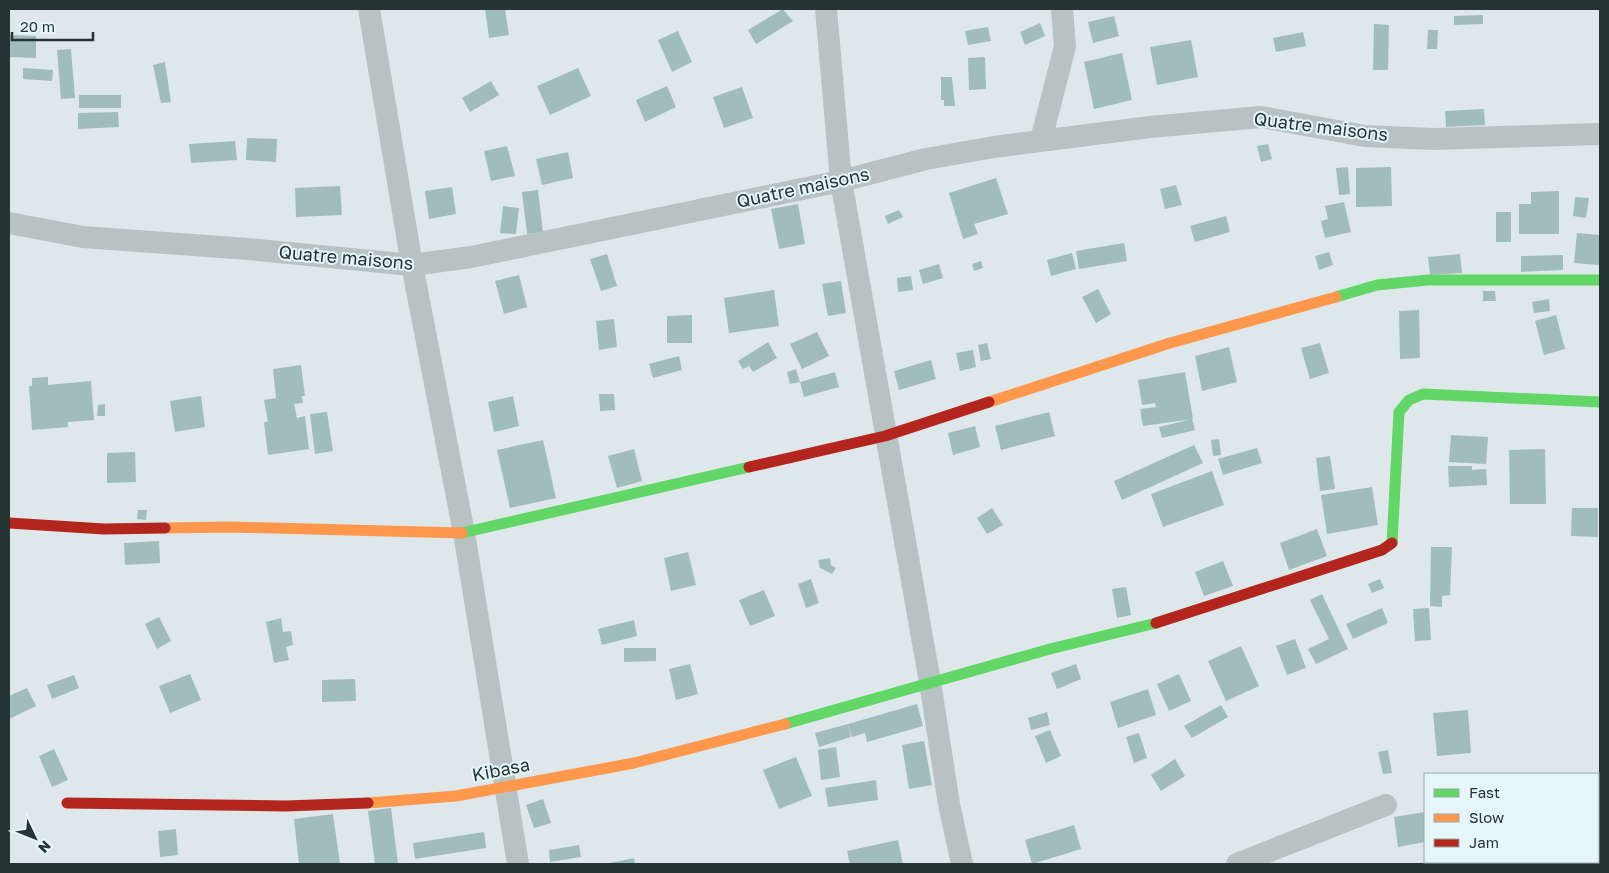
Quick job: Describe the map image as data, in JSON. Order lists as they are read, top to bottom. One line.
{"streets":{"street":["Quatre maisons","Kibasa"]},"legend":["Fast","Slow","Jam"],"scale_bar":"20 m","north":"bottom right"}
